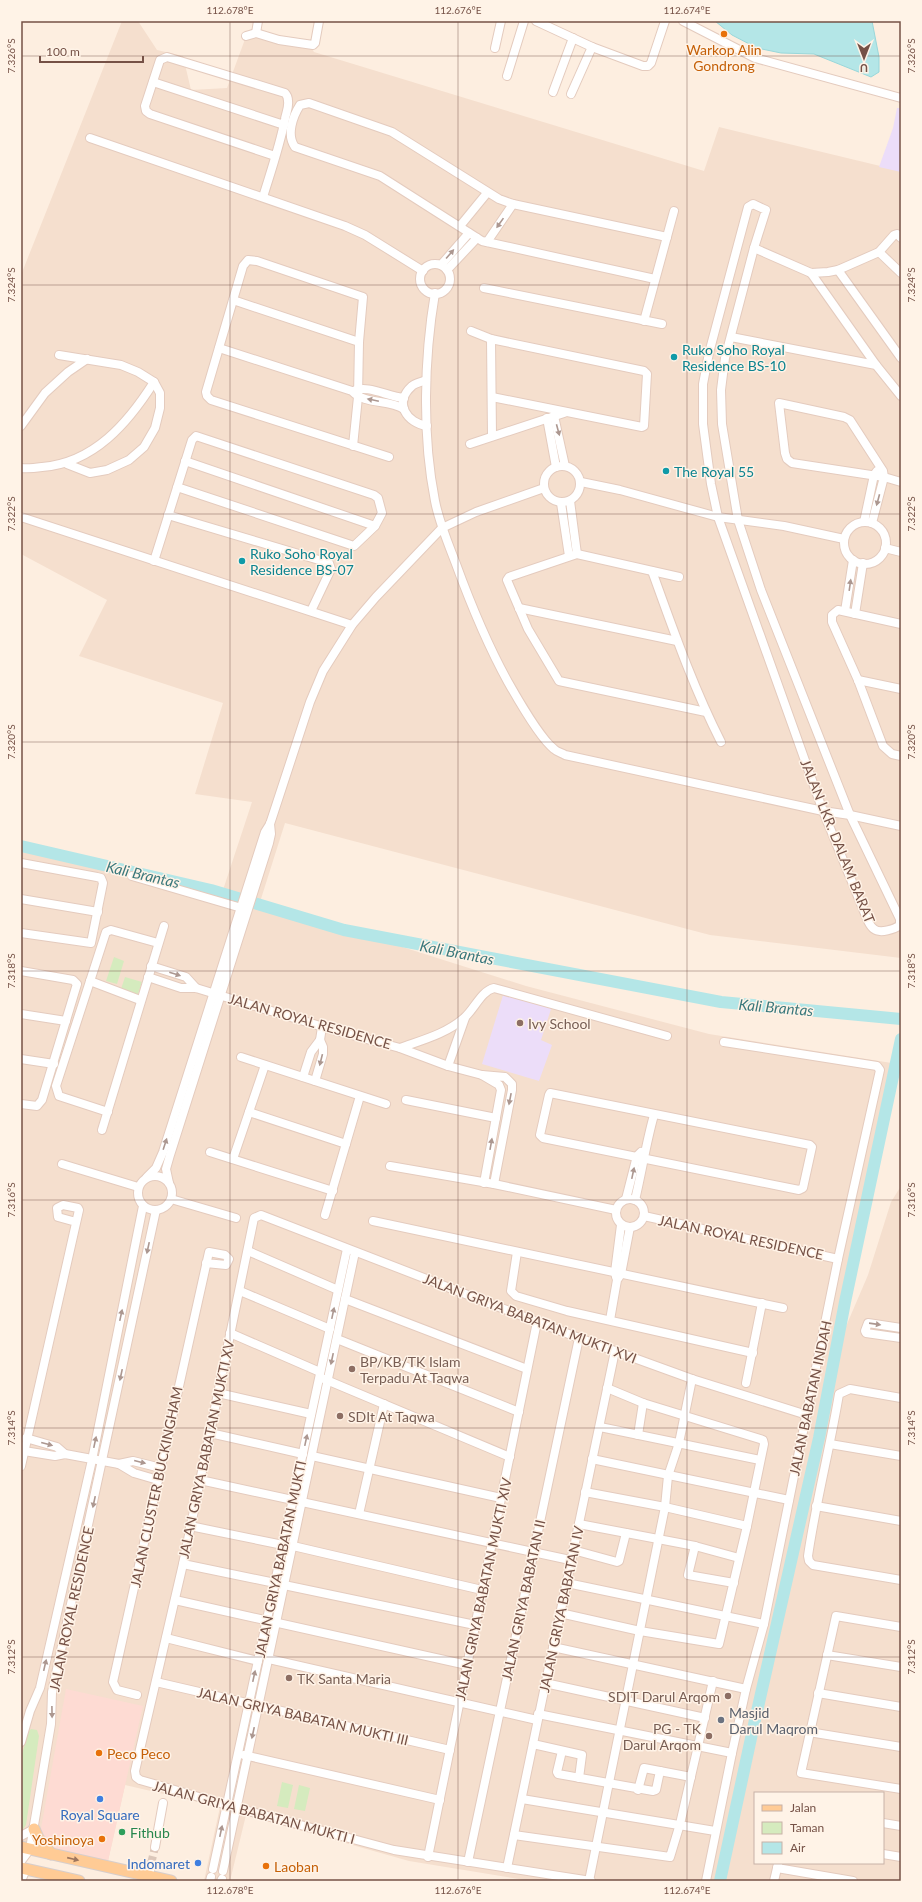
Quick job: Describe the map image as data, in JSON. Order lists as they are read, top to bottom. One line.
{"streets":{"street":["JALAN LKR. DALAM BARAT","JALAN ROYAL RESIDENCE","JALAN GRIYA BABATAN MUKTI XVI","JALAN BABATAN INDAH","JALAN GRIYA BABATAN MUKTI XV","JALAN CLUSTER BUCKINGHAM","JALAN GRIYA BABATAN MUKTI","JALAN GRIYA BABATAN MUKTI XIV","JALAN GRIYA BABATAN II","JALAN GRIYA BABATAN IV","JALAN GRIYA BABATAN MUKTI III","JALAN GRIYA BABATAN MUKTI I"]},"crossings":[["JALAN ROYAL RESIDENCE","JALAN BABATAN INDAH"],["JALAN GRIYA BABATAN MUKTI XVI","JALAN BABATAN INDAH"],["JALAN GRIYA BABATAN MUKTI XVI","JALAN GRIYA BABATAN MUKTI XV"],["JALAN GRIYA BABATAN MUKTI XVI","JALAN GRIYA BABATAN MUKTI"],["JALAN GRIYA BABATAN MUKTI XVI","JALAN GRIYA BABATAN MUKTI XIV"],["JALAN GRIYA BABATAN MUKTI XVI","JALAN GRIYA BABATAN II"],["JALAN GRIYA BABATAN MUKTI XVI","JALAN GRIYA BABATAN IV"],["JALAN GRIYA BABATAN MUKTI XV","JALAN GRIYA BABATAN MUKTI III"],["JALAN GRIYA BABATAN MUKTI XV","JALAN GRIYA BABATAN MUKTI I"],["JALAN GRIYA BABATAN MUKTI","JALAN GRIYA BABATAN MUKTI III"],["JALAN GRIYA BABATAN MUKTI","JALAN GRIYA BABATAN MUKTI I"],["JALAN GRIYA BABATAN MUKTI XIV","JALAN GRIYA BABATAN MUKTI III"],["JALAN GRIYA BABATAN MUKTI XIV","JALAN GRIYA BABATAN MUKTI I"],["JALAN GRIYA BABATAN II","JALAN GRIYA BABATAN MUKTI I"],["JALAN GRIYA BABATAN MUKTI III","JALAN GRIYA BABATAN MUKTI I"]],"water":["Kali Brantas"],"places":["Warkop Alin Gondrong","Ruko Soho Royal Residence BS-10","The Royal 55","Ruko Soho Royal Residence BS-07","Ivy School","BP/KB/TK Islam Terpadu At Taqwa","SDIt At Taqwa","TK Santa Maria","SDIT Darul Arqom","Masjid Darul Maqrom","PG - TK Darul Arqom","Peco Peco","Royal Square","Fithub","Yoshinoya","Indomaret","Laoban"],"legend":["Jalan","Taman","Air"],"scale_bar":"100 m","north":"bottom","coordinates":["112.678°E","112.676°E","112.674°E","7.326°S","7.324°S","7.322°S","7.320°S","7.318°S","7.316°S","7.314°S","7.312°S"]}
